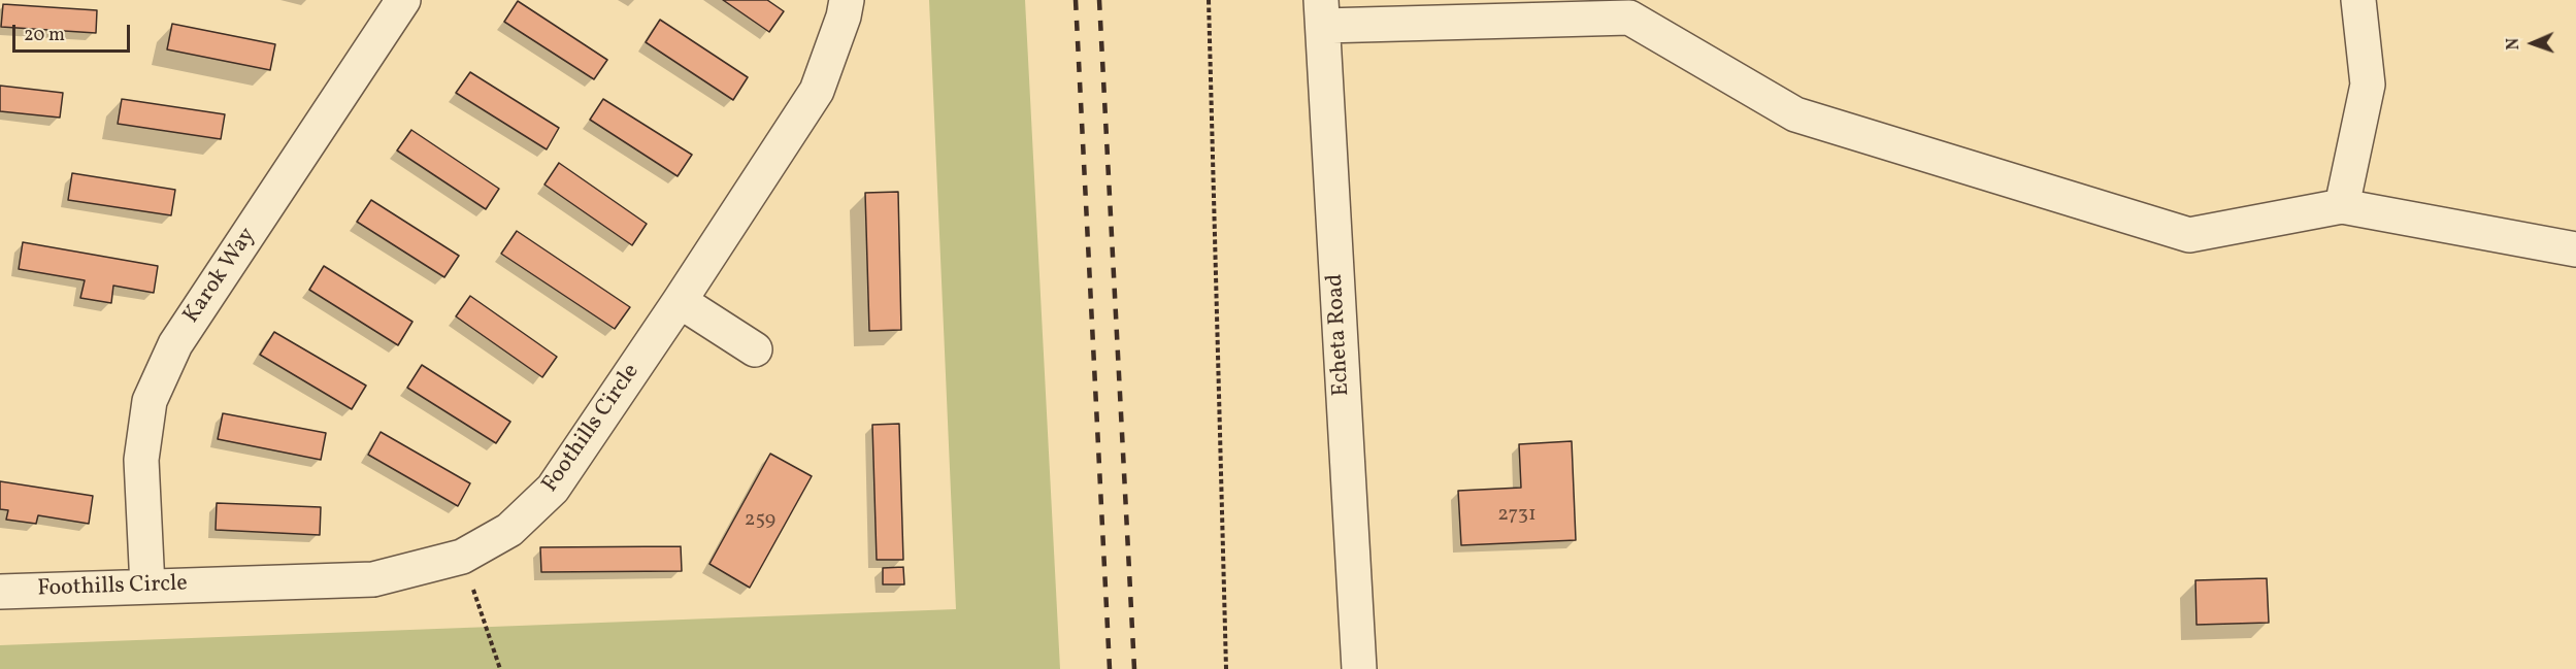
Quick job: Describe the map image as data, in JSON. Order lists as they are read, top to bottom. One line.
{"streets":{"street":["Karok Way","Echeta Road","Foothills Circle"]},"crossings":[["Karok Way","Foothills Circle"]],"house_numbers":["2731","259"],"scale_bar":"20 m","north":"left"}
